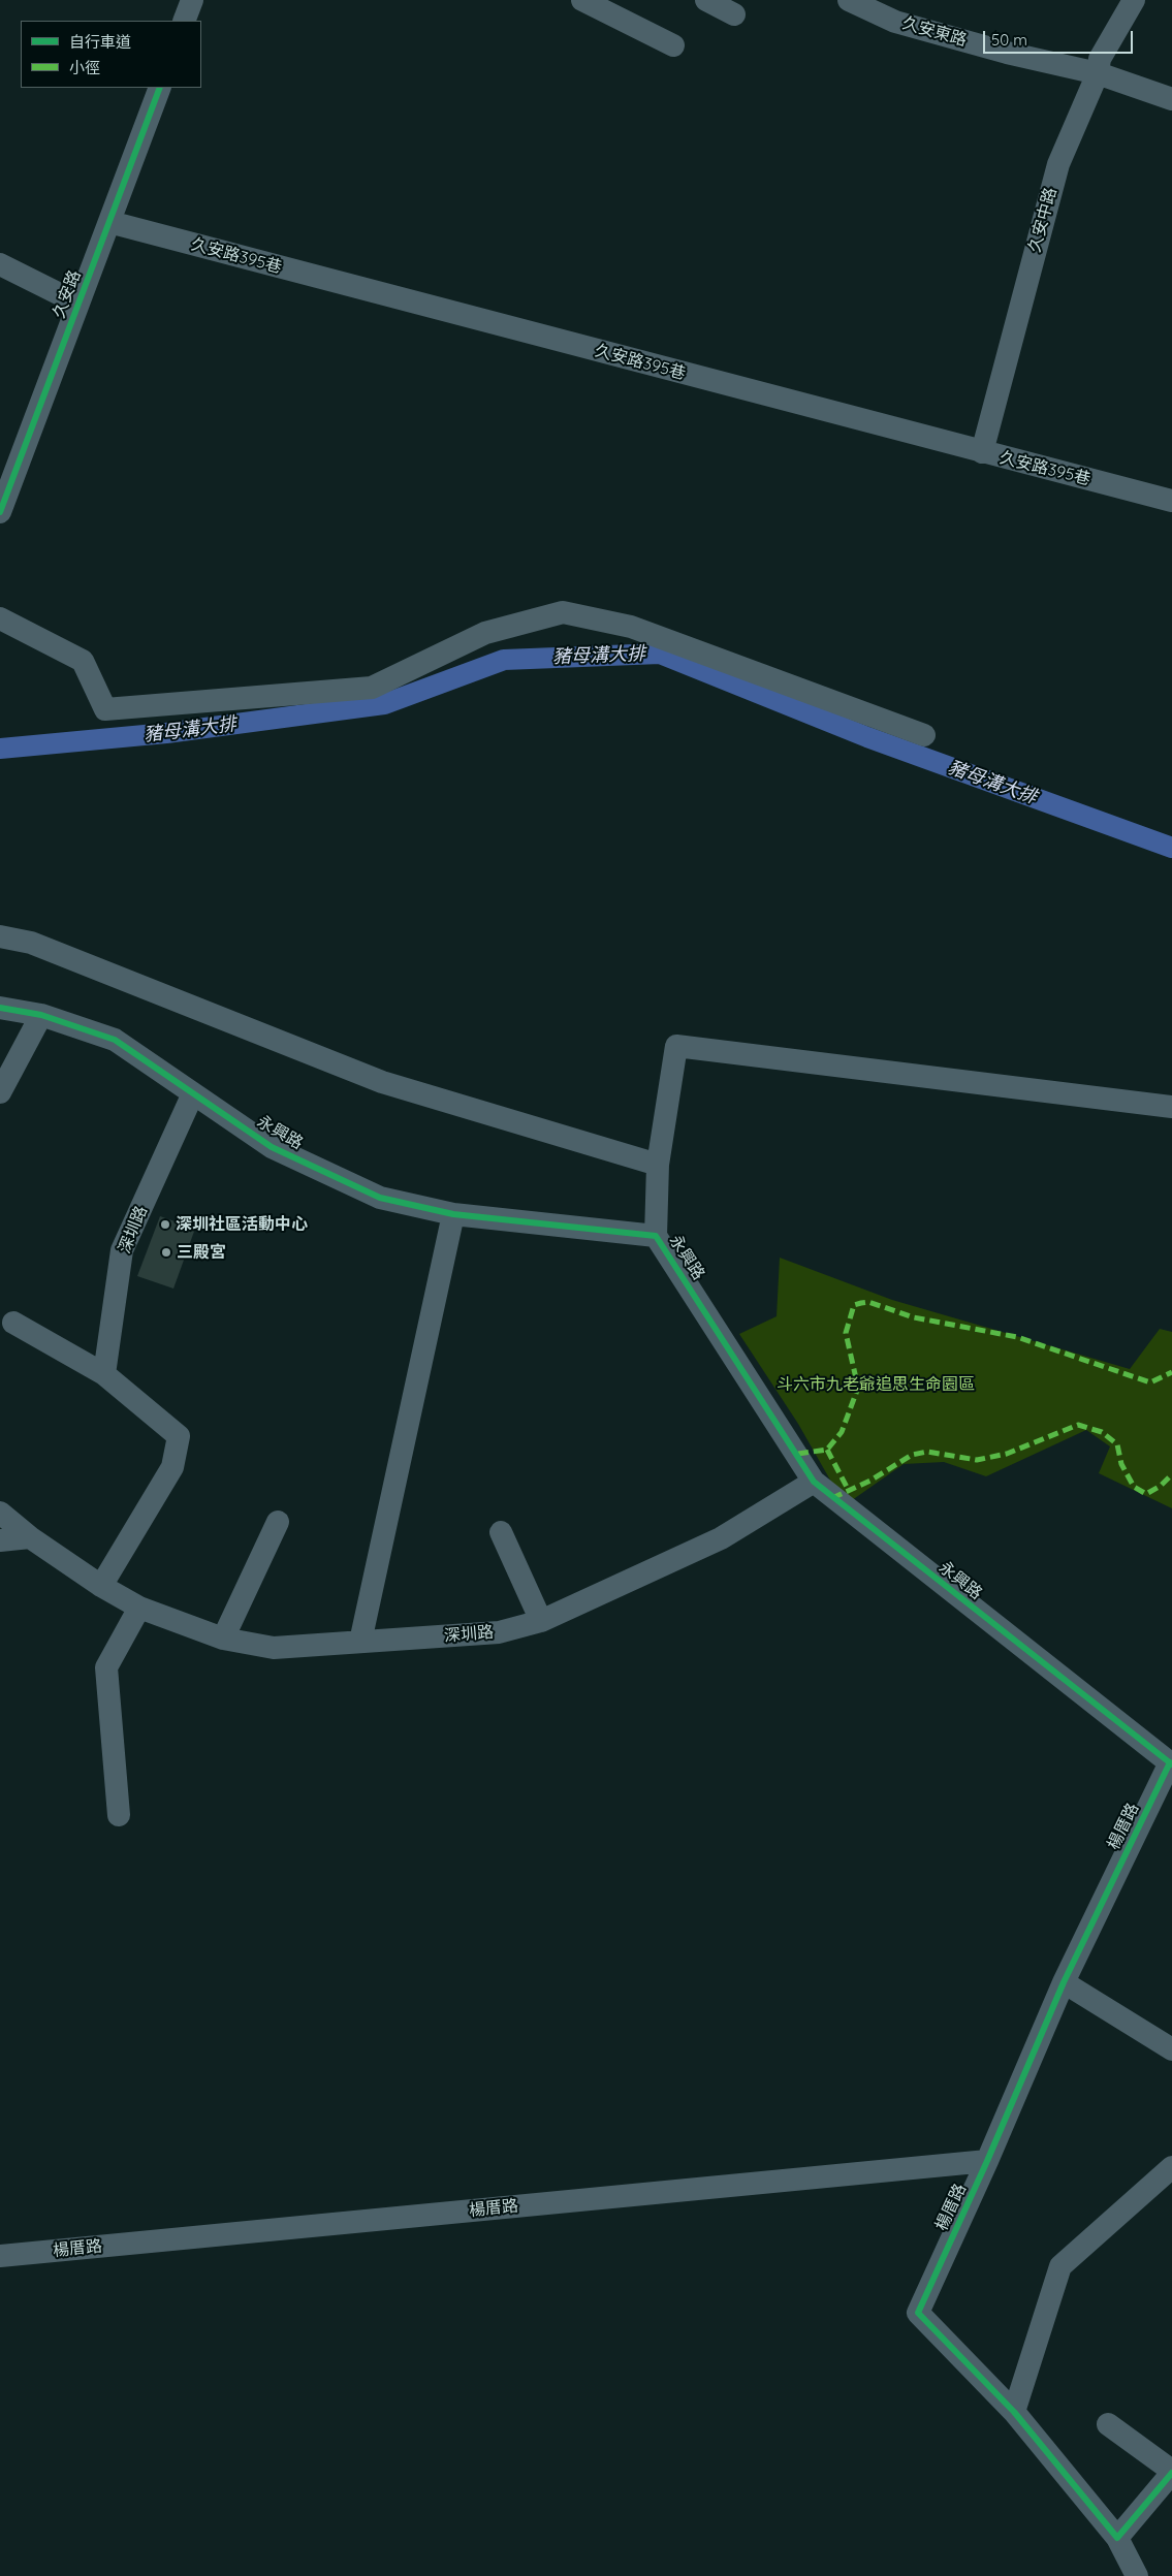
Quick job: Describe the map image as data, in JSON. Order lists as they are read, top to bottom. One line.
{"streets":{"street":["久安東路","久安中路","久安路395巷","久安路","永興路","深圳路","楊厝路"]},"crossings":[["久安東路","久安中路"],["久安中路","久安路395巷"],["久安路395巷","久安路"],["永興路","深圳路"],["永興路","楊厝路"]],"water":["豬母溝大排"],"parks":["斗六市九老爺追思生命園區"],"places":["深圳社區活動中心","三殿宮"],"legend":["自行車道","小徑"],"scale_bar":"50 m"}
